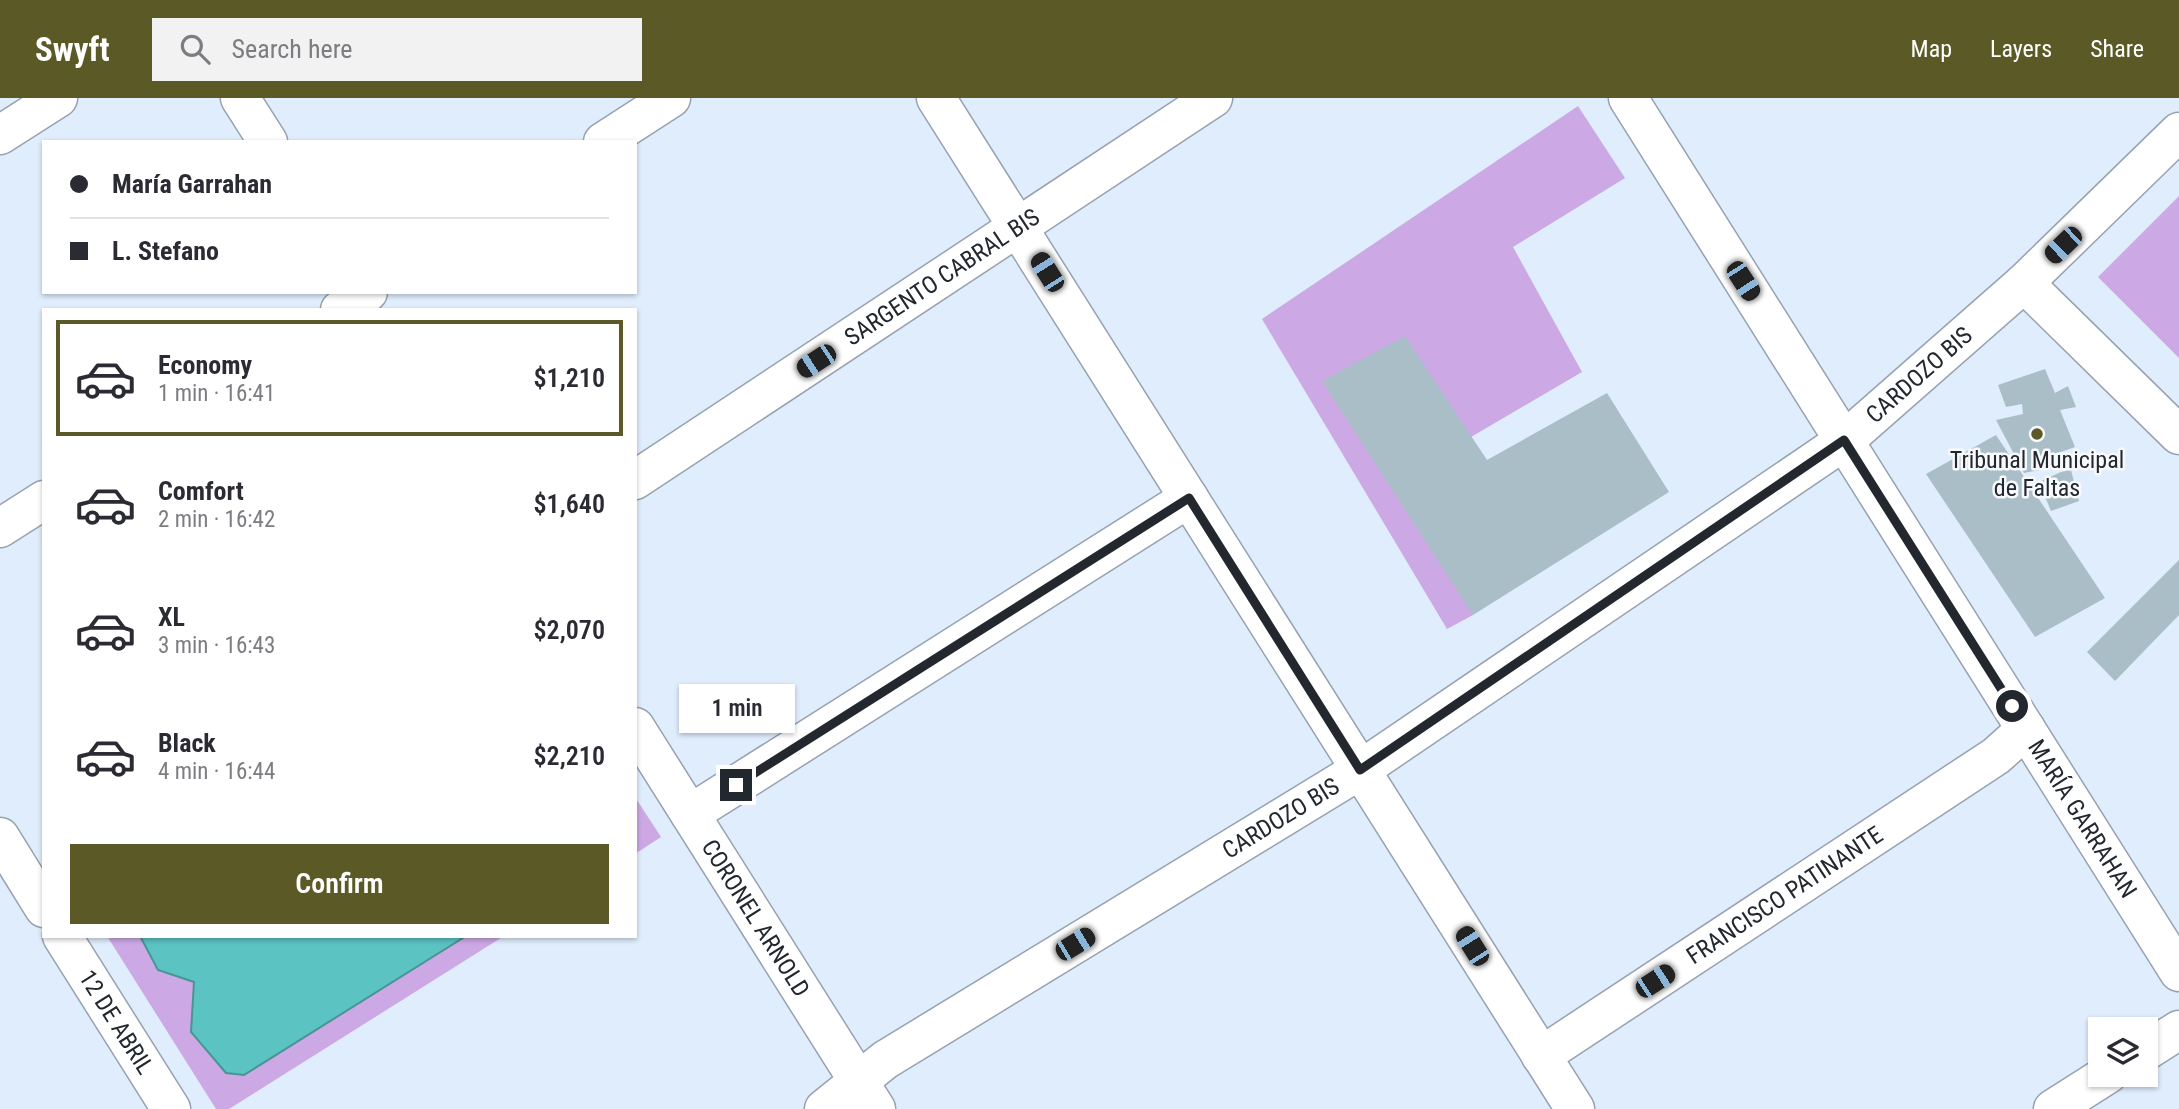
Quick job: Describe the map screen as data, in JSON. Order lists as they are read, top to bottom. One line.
{"streets":{"street":["SARGENTO CABRAL BIS","CARDOZO BIS","MARÍA GARRAHAN","FRANCISCO PATINANTE","CORONEL ARNOLD","12 DE ABRIL"]},"crossings":[["CARDOZO BIS","MARÍA GARRAHAN"],["CARDOZO BIS","CORONEL ARNOLD"],["MARÍA GARRAHAN","FRANCISCO PATINANTE"]],"places":["Tribunal Municipal de Faltas"],"page":{"header":"Swyft","search":"Search here","nav":["Map","Layers","Share"],"banner":["María Garrahan","L. Stefano"],"list":[{"name":"Economy","note":"1 min · 16:41","value":"$1,210"},{"name":"Comfort","note":"2 min · 16:42","value":"$1,640"},{"name":"XL","note":"3 min · 16:43","value":"$2,070"},{"name":"Black","note":"4 min · 16:44","value":"$2,210"}],"bubble":"1 min","buttons":"Confirm"}}
